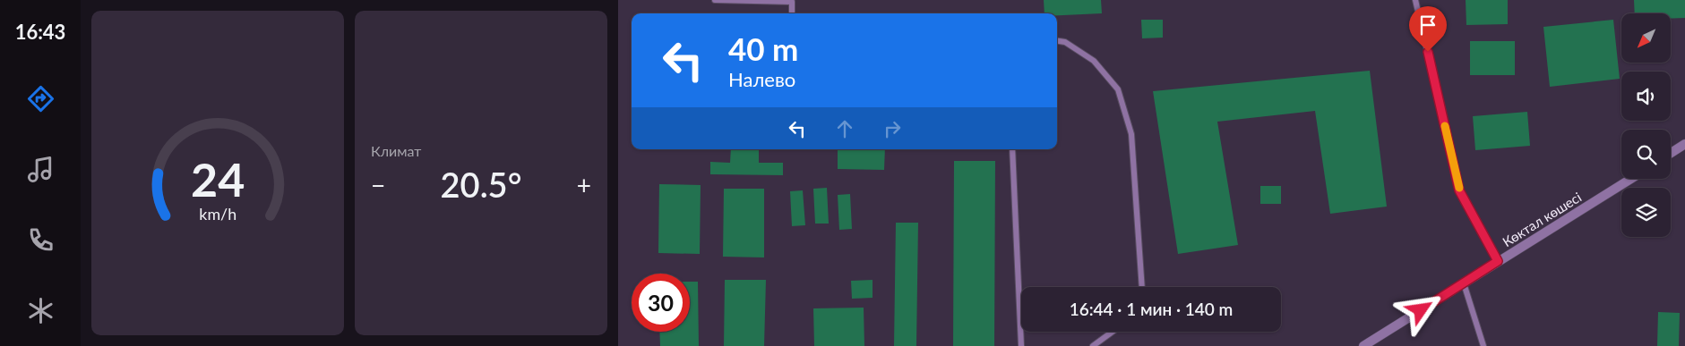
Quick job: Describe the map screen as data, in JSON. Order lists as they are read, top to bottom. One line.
{"streets":{"street":["Көктал көшесі"]},"north":"bottom left","page":{"tabs":"16:43","tile":"Климат","turn":["40 m","Налево"],"heat":["−","20.5°","+"],"limit":"30","trip":"16:44 · 1 мин · 140 m","gauge":["24","km/h"]}}
